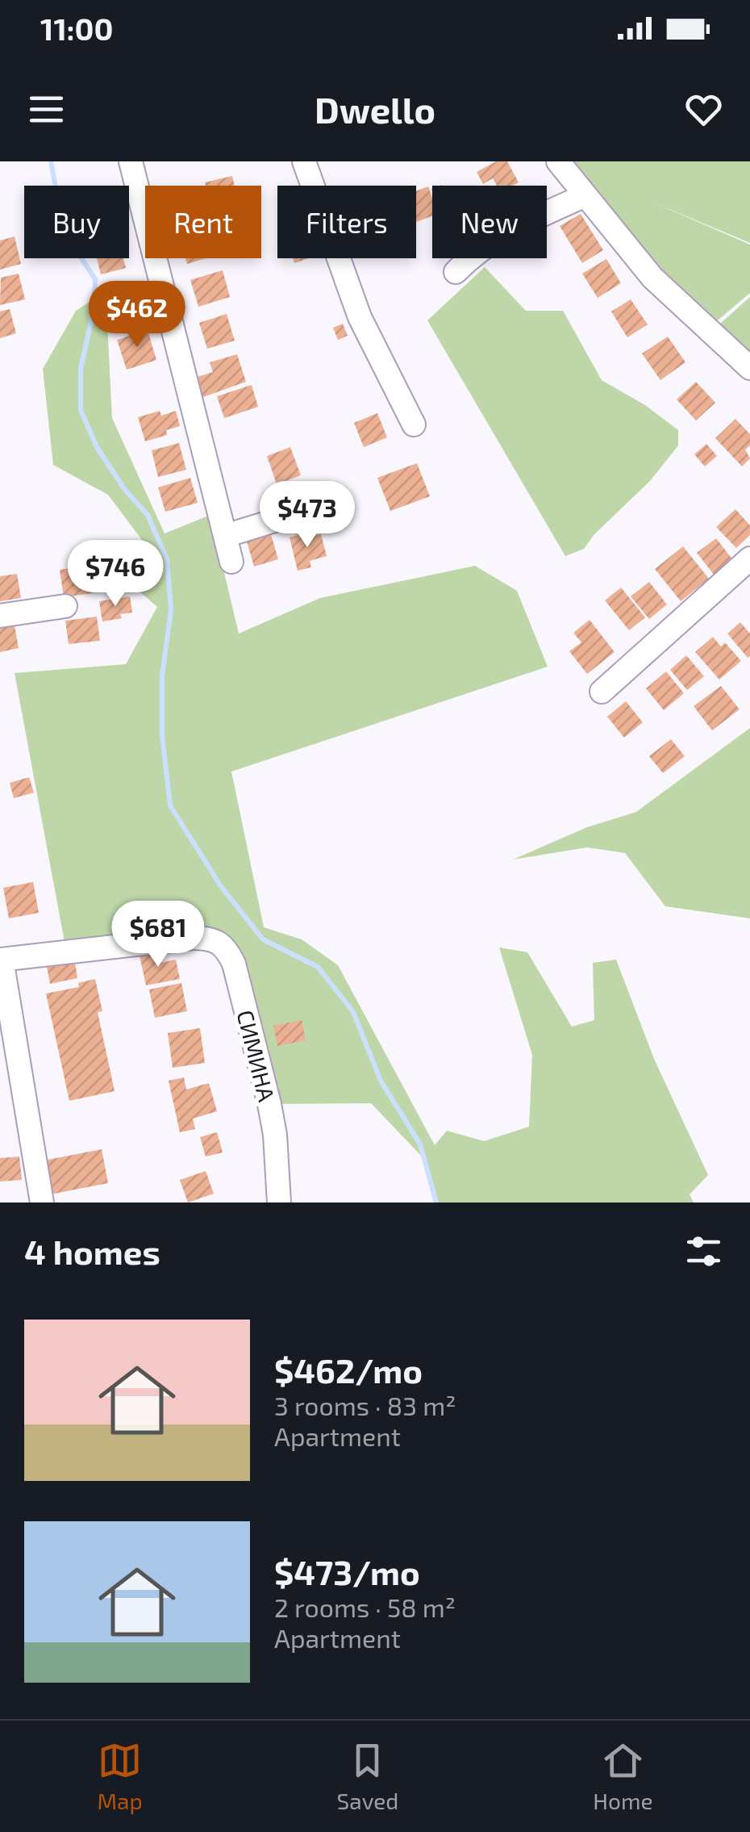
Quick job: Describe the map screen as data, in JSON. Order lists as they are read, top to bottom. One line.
{"streets":{"street":["СИМИНА"]},"page":{"status":"11:00","header":"Dwello","chip":["Buy","Rent","Filters","New"],"price":["$462","$473","$746","$681"],"heading":"4 homes","list":[{"name":"$462/mo","note":"3 rooms · 83 m² · Apartment"},{"name":"$473/mo","note":"2 rooms · 58 m² · Apartment"}],"tabs":["Map","Saved","Home"]}}
